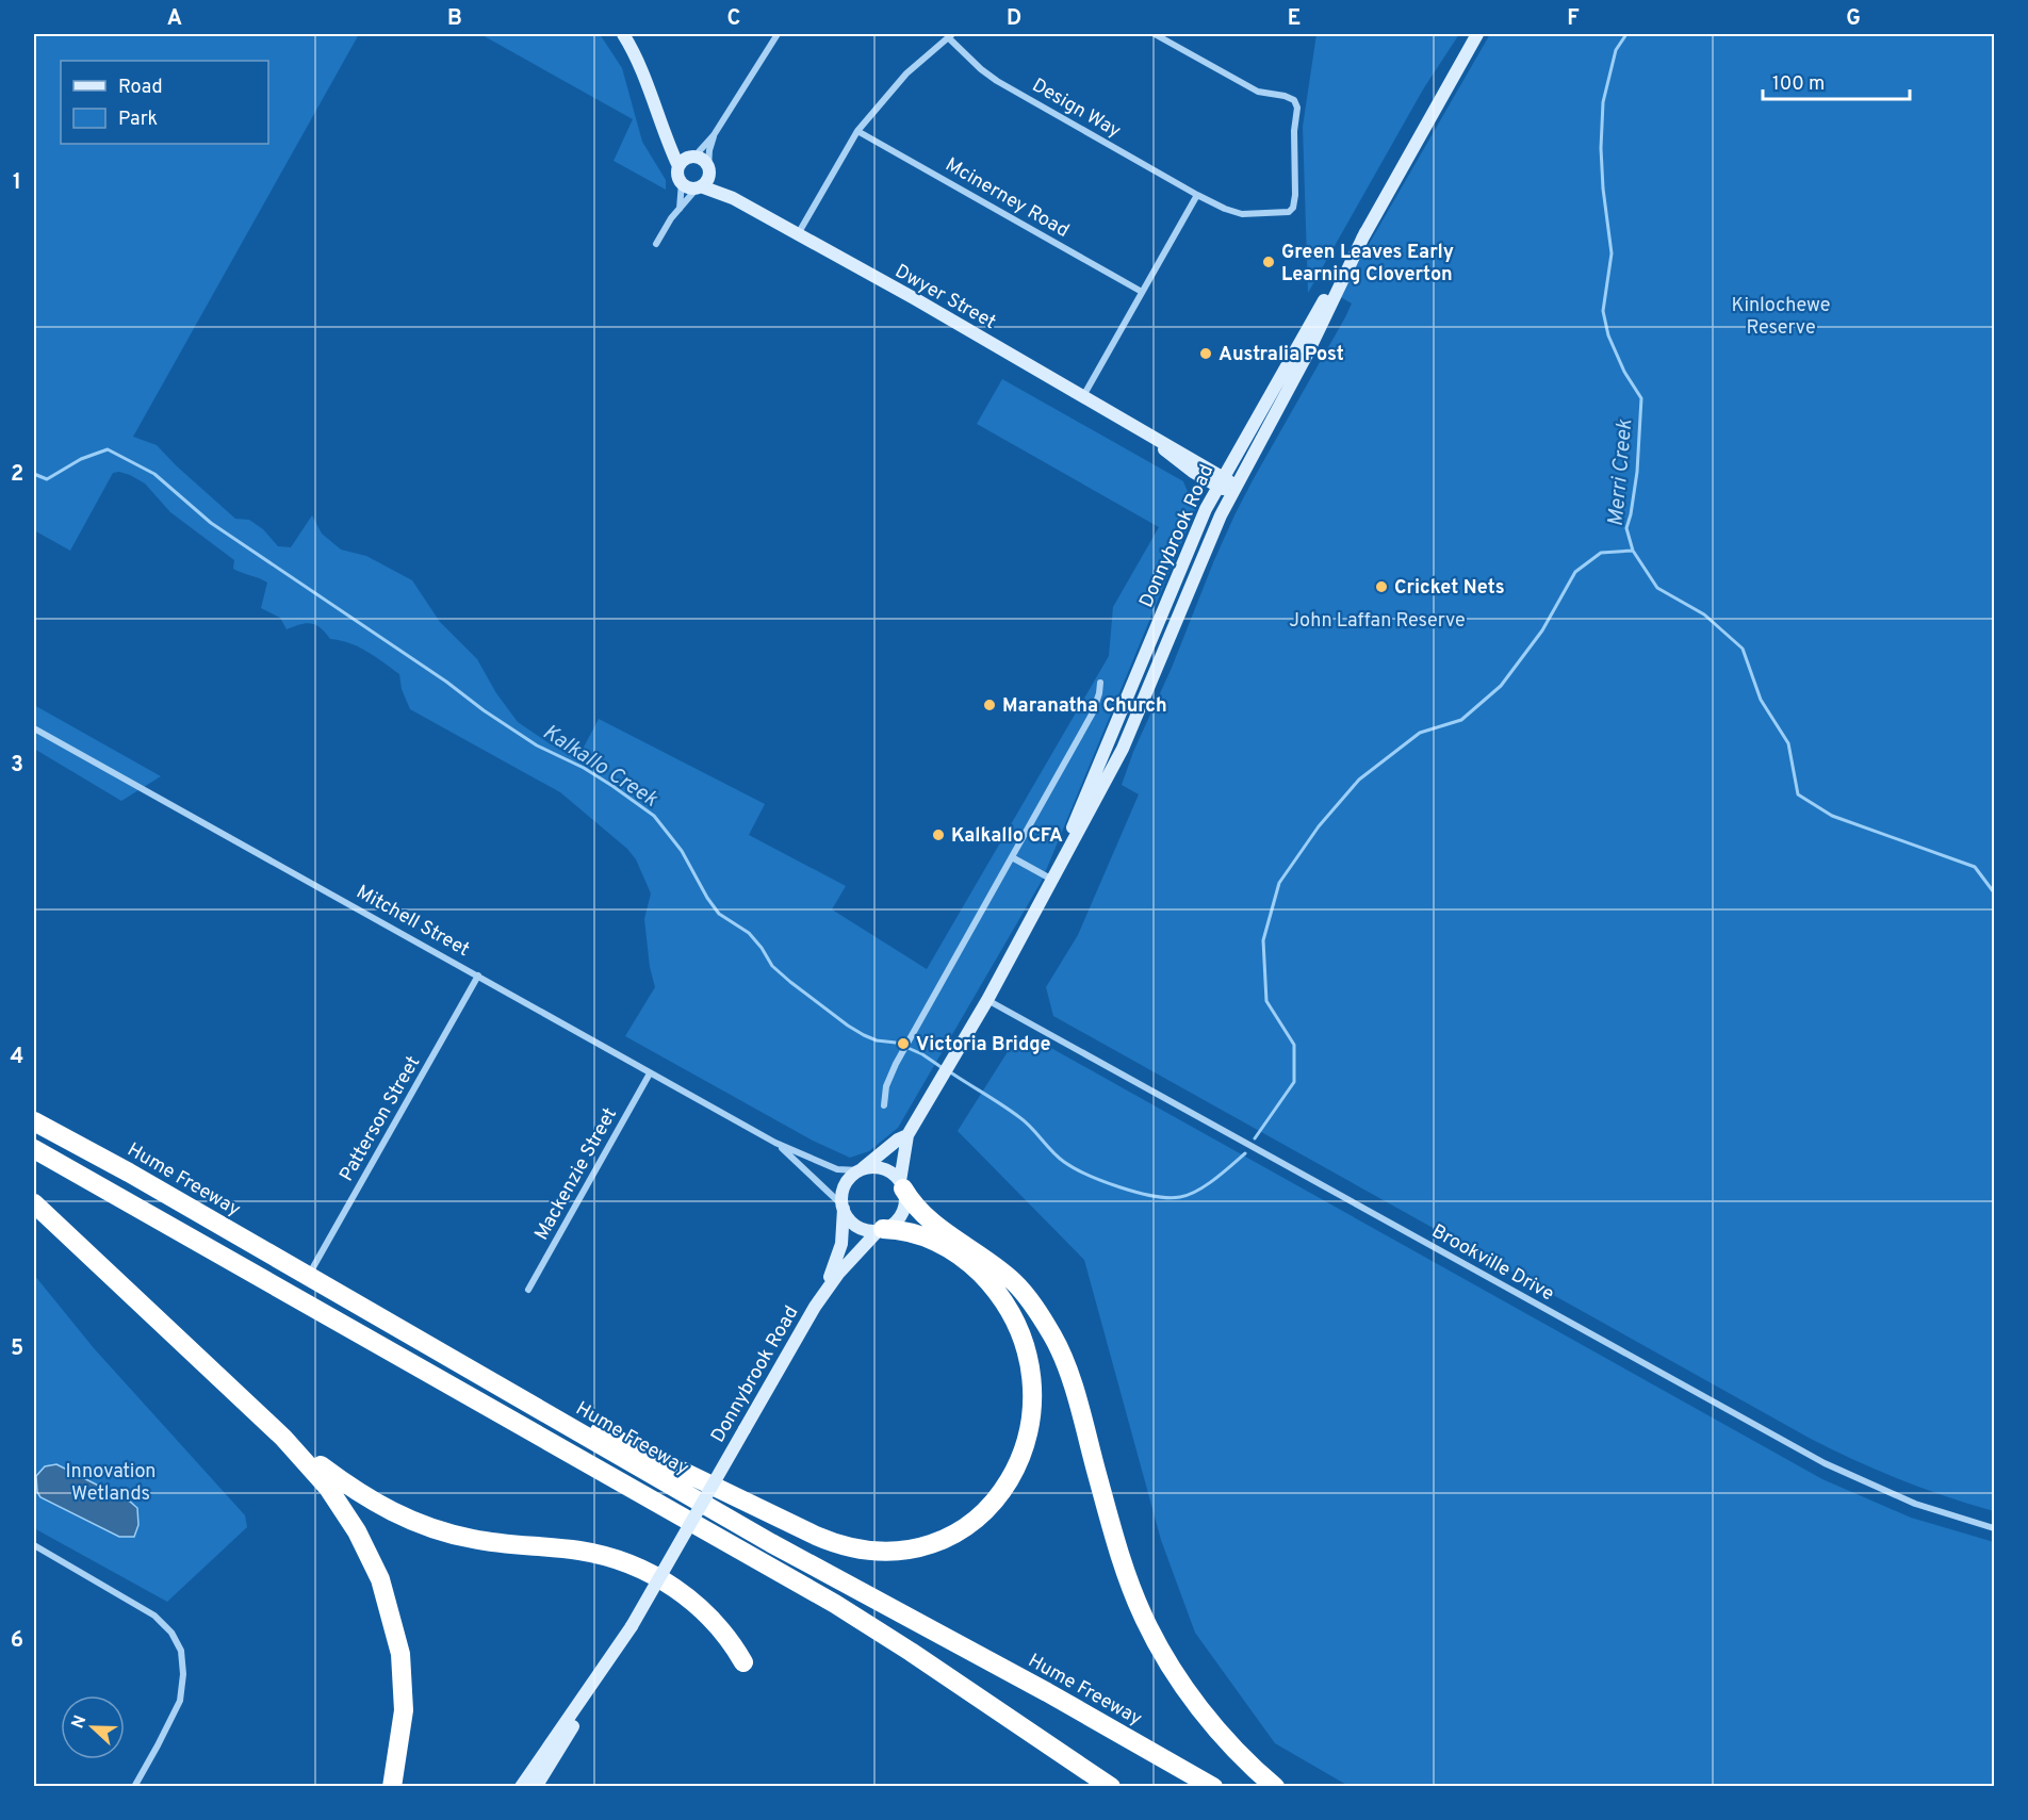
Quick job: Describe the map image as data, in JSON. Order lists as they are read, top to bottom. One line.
{"streets":{"highway":["Hume Freeway"],"main road":["Dwyer Street","Donnybrook Road"],"street":["Design Way","Mcinerney Road","Mitchell Street","Patterson Street","Mackenzie Street","Brookville Drive"]},"crossings":[["Dwyer Street","Donnybrook Road"],["Donnybrook Road","Mitchell Street"],["Donnybrook Road","Brookville Drive"],["Mitchell Street","Patterson Street"],["Mitchell Street","Mackenzie Street"],["Patterson Street","Hume Freeway"]],"water":["Merri Creek","Kalkallo Creek"],"parks":["Kinlochewe Reserve","John Laffan Reserve","Innovation Wetlands"],"places":["Green Leaves Early Learning Cloverton","Australia Post","Cricket Nets","Maranatha Church","Kalkallo CFA","Victoria Bridge"],"legend":["Road","Park"],"scale_bar":"100 m","north":"left","grid":{"columns":["A","B","C","D","E","F","G"],"rows":["1","2","3","4","5","6"]}}
